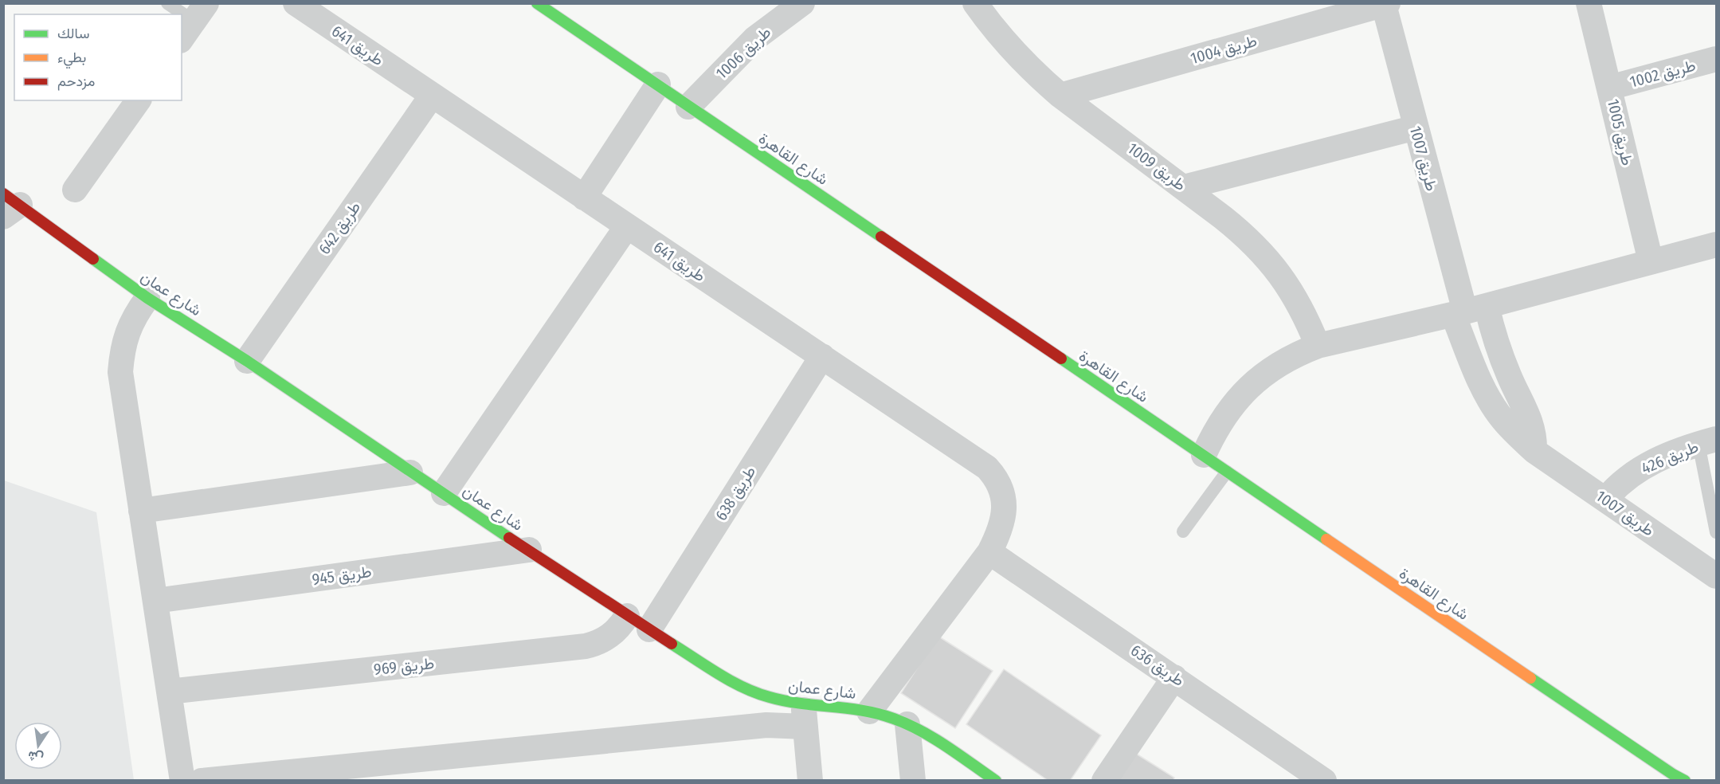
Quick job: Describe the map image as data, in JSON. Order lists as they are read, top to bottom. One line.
{"streets":{"street":["طريق 641","طريق 1004","طريق 1006","طريق 1002","طريق 1005","شارع القاهرة","طريق 1007","طريق 1009","طريق 642","شارع عمان","طريق 426","طريق 638","طريق 945","طريق 636","طريق 969"]},"crossings":[["طريق 641","طريق 642"],["طريق 641","شارع عمان"],["طريق 641","طريق 638"],["طريق 641","طريق 636"],["طريق 1004","طريق 1007"],["طريق 1004","طريق 1009"],["طريق 1006","شارع القاهرة"],["طريق 1002","طريق 1005"],["طريق 1007","طريق 426"],["طريق 642","شارع عمان"],["شارع عمان","طريق 638"],["شارع عمان","طريق 945"],["شارع عمان","طريق 969"]],"legend":["سالك","بطيء","مزدحم"],"north":"bottom"}
